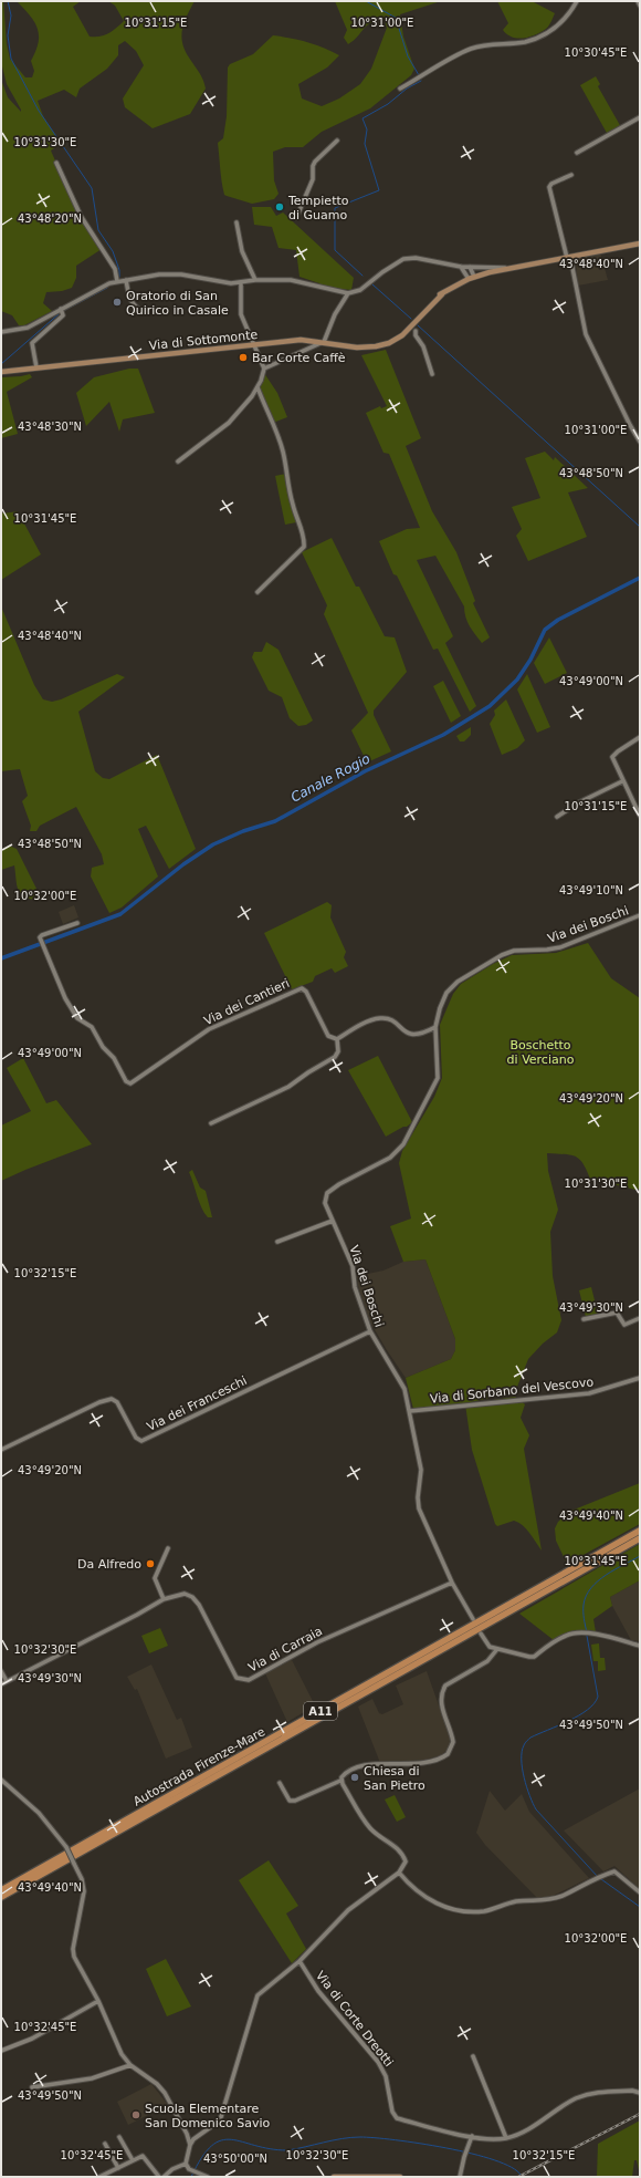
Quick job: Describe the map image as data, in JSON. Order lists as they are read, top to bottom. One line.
{"streets":{"highway":["A11","Autostrada Firenze-Mare"],"main road":["Via di Sottomonte"],"street":["Via dei Boschi","Via dei Cantieri","Via di Sorbano del Vescovo","Via dei Franceschi","Via di Carraia","Via di Corte Dreotti"]},"crossings":[["Via dei Boschi","Via di Sorbano del Vescovo"],["Via dei Boschi","Via dei Franceschi"],["Via dei Boschi","Via di Carraia"]],"water":["Canale Rogio"],"parks":["Boschetto di Verciano"],"places":["Tempietto di Guamo","Oratorio di San Quirico in Casale","Bar Corte Caffè","Da Alfredo","Chiesa di San Pietro","Scuola Elementare San Domenico Savio"],"coordinates":["10°31'15\"E","10°31'00\"E","10°30'45\"E","10°31'30\"E","43°48'20\"N","43°48'40\"N","43°48'30\"N","43°48'50\"N","10°31'45\"E","43°49'00\"N","43°49'10\"N","10°32'00\"E","43°49'20\"N","10°32'15\"E","43°49'30\"N","43°49'40\"N","10°32'30\"E","43°49'50\"N","10°32'45\"E","43°50'00\"N"]}
